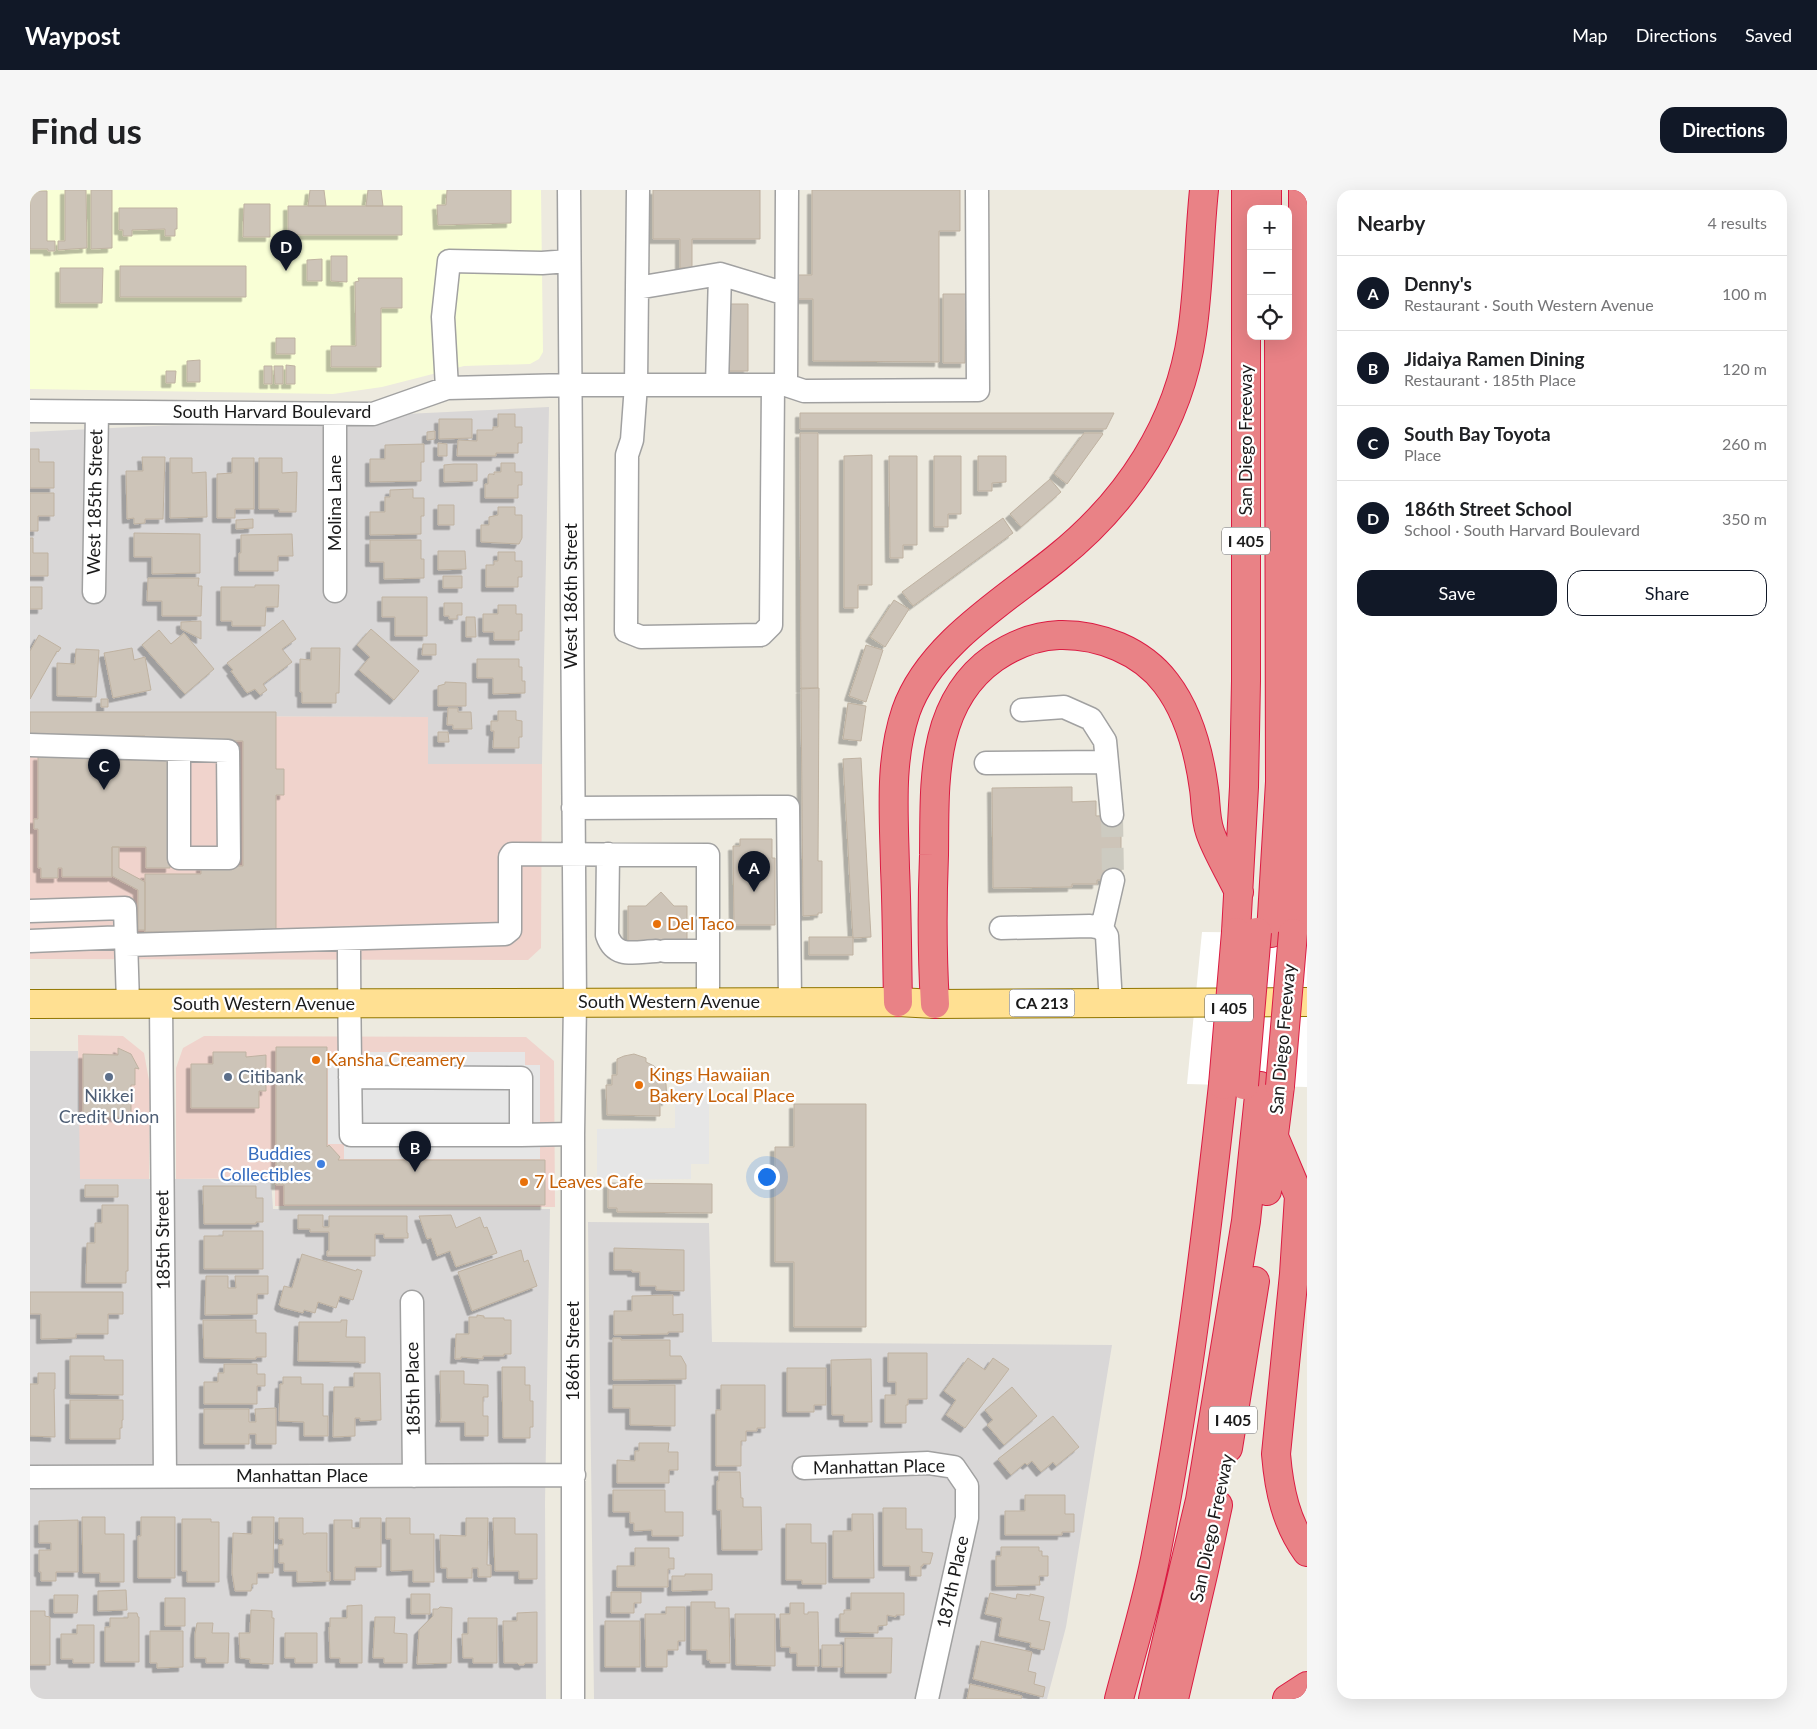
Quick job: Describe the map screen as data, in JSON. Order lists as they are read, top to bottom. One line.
{"streets":{"highway":["San Diego Freeway","I 405"],"main road":["South Western Avenue","CA 213"],"street":["South Harvard Boulevard","West 185th Street","Molina Lane","West 186th Street","185th Street","186th Street","185th Place","Manhattan Place","187th Place"]},"crossings":[["South Harvard Boulevard","West 185th Street"],["South Harvard Boulevard","Molina Lane"],["South Harvard Boulevard","West 186th Street"],["West 186th Street","South Western Avenue"],["West 186th Street","186th Street"],["South Western Avenue","185th Street"],["South Western Avenue","186th Street"],["185th Street","Manhattan Place"],["186th Street","Manhattan Place"],["185th Place","Manhattan Place"],["Manhattan Place","187th Place"]],"places":["Del Taco","Kansha Creamery","Nikkei Credit Union","Citibank","Kings Hawaiian Bakery Local Place","Buddies Collectibles","7 Leaves Cafe"],"page":{"header":"Waypost","nav":["Map","Directions","Saved"],"buttons":["Directions",["Save","Share"]],"title":"Find us","heading":["Nearby","4 results"],"map_buttons":["+","−"],"pins":["D","C","A","B"],"list":[{"mark":"A","name":"Denny's","note":"Restaurant · South Western Avenue","value":"100 m"},{"mark":"B","name":"Jidaiya Ramen Dining","note":"Restaurant · 185th Place","value":"120 m"},{"mark":"C","name":"South Bay Toyota","note":"Place","value":"260 m"},{"mark":"D","name":"186th Street School","note":"School · South Harvard Boulevard","value":"350 m"}]}}
